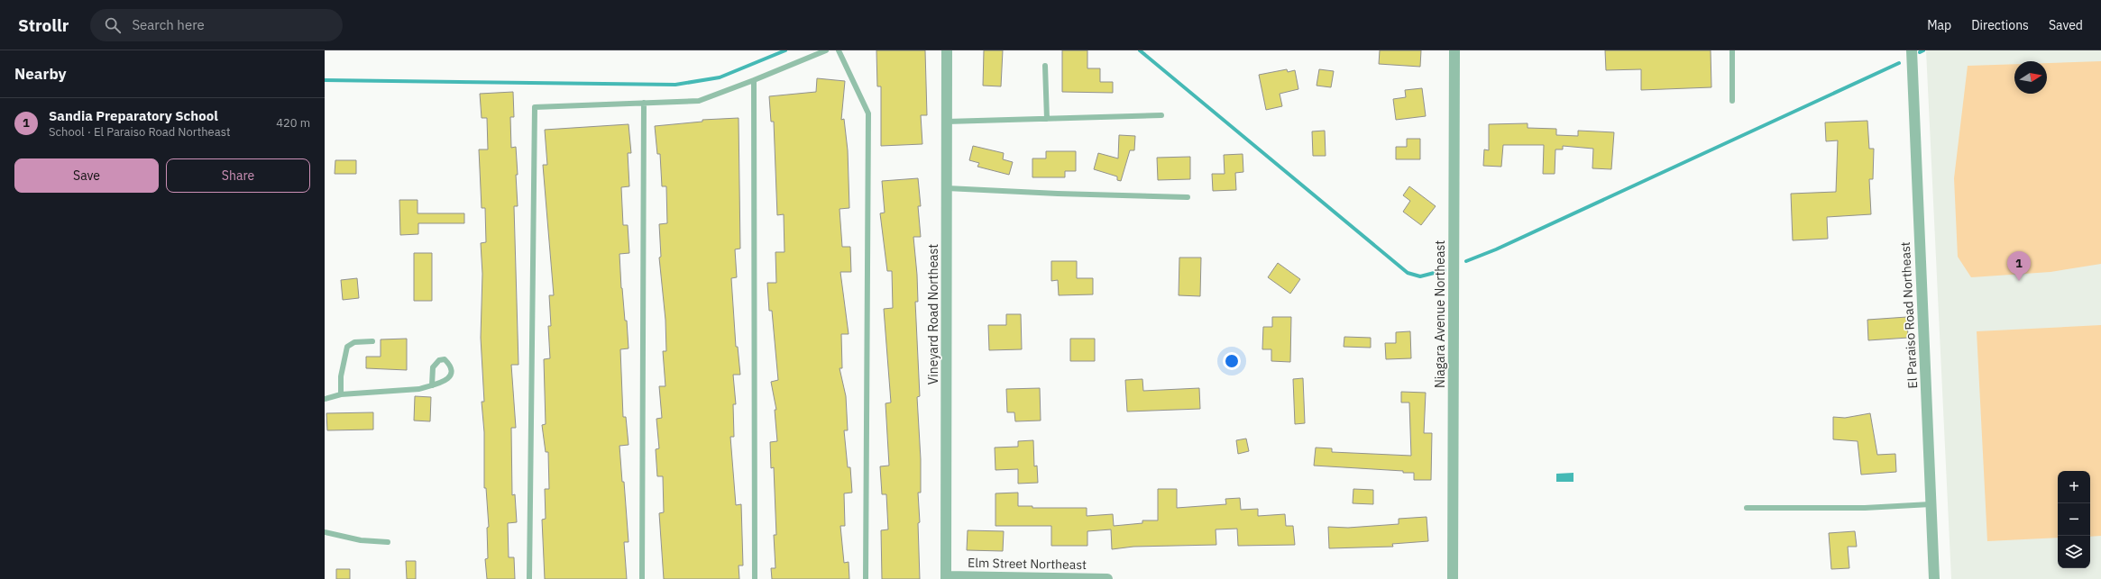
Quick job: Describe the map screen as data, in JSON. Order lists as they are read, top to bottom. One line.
{"streets":{"street":["Vineyard Road Northeast","Niagara Avenue Northeast","El Paraiso Road Northeast","Elm Street Northeast"]},"crossings":[["Vineyard Road Northeast","Elm Street Northeast"]],"north":"right","page":{"header":"Strollr","search":"Search here","nav":["Map","Directions","Saved"],"heading":"Nearby","list":[{"mark":"1","name":"Sandia Preparatory School","note":"School · El Paraiso Road Northeast","value":"420 m"}],"buttons":["Save","Share"],"pins":"1","map_buttons":["+","−"]}}
